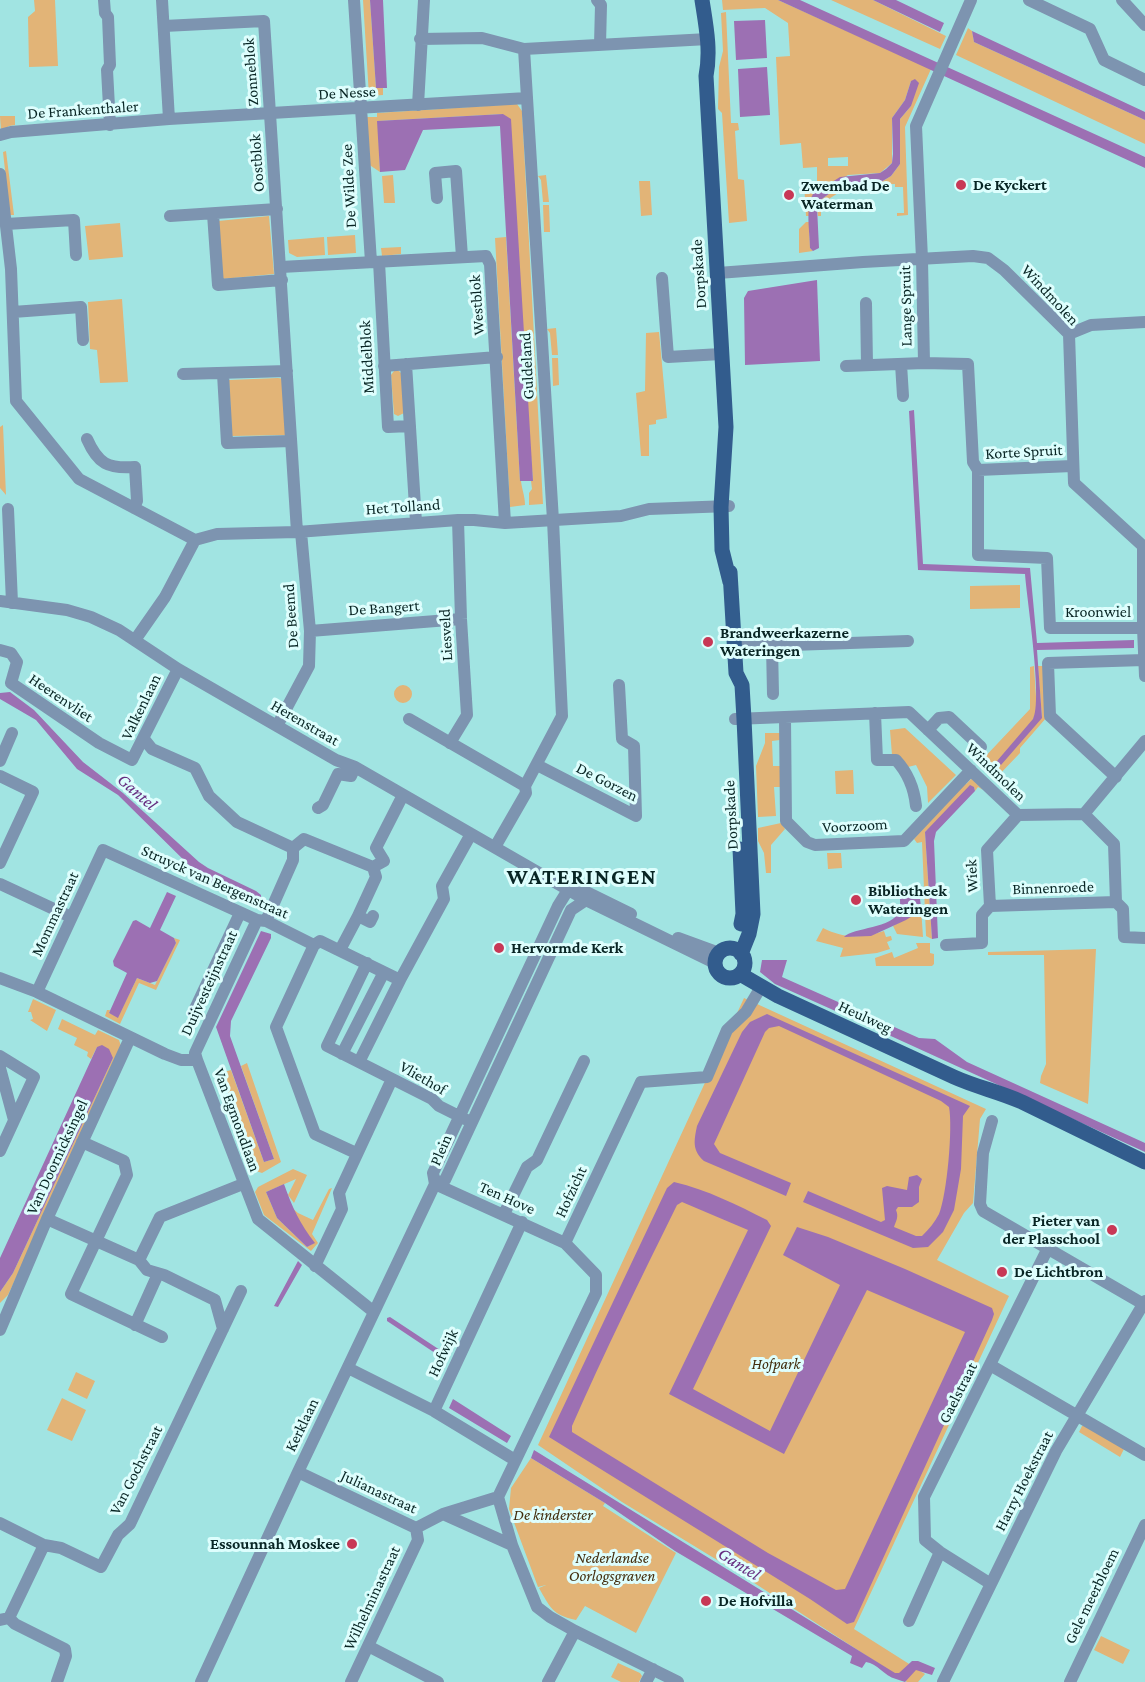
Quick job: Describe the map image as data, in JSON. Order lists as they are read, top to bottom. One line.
{"streets":{"main road":["Dorpskade","Heulweg"],"street":["Zonneblok","De Nesse","De Frankenthaler","Oostblok","De Wilde Zee","Windmolen","Westblok","Lange Spruit","Middelblok","Guldeland","Korte Spruit","Het Tolland","De Bangert","Kroonwiel","De Beemd","Liesveld","Heerenvliet","Valkenlaan","Herenstraat","De Gorzen","Voorzoom","Wiek","Struyck van Bergenstraat","Binnenroede","Mommastraat","Duijvesteijnstraat","Vliethof","Van Egmondlaan","Plein","Van Doornicksingel","Hofzicht","Ten Hove","Hofwijk","Gaelstraat","Kerklaan","Van Gochstraat","Harry Hoekstraat","Julianastraat","Gele meerbloem","Wilhelminastraat"]},"crossings":[["Zonneblok","De Nesse"],["Zonneblok","Oostblok"],["De Nesse","De Frankenthaler"],["De Nesse","Oostblok"],["De Nesse","De Wilde Zee"],["De Nesse","Guldeland"],["Oostblok","Westblok"],["Oostblok","Het Tolland"],["Oostblok","De Beemd"],["De Wilde Zee","Westblok"],["De Wilde Zee","Middelblok"],["Dorpskade","Windmolen"],["Dorpskade","Het Tolland"],["Dorpskade","Heulweg"],["Windmolen","Lange Spruit"],["Windmolen","Korte Spruit"],["Windmolen","Kroonwiel"],["Windmolen","Voorzoom"],["Windmolen","Wiek"],["Westblok","Middelblok"],["Westblok","Het Tolland"],["Lange Spruit","Korte Spruit"],["Lange Spruit","Kroonwiel"],["Guldeland","Het Tolland"],["Guldeland","Herenstraat"],["Guldeland","De Gorzen"],["Het Tolland","De Beemd"],["Het Tolland","Liesveld"],["De Bangert","De Beemd"],["De Bangert","Liesveld"],["De Beemd","Herenstraat"],["Heerenvliet","Valkenlaan"],["Valkenlaan","Herenstraat"],["Herenstraat","Plein"],["Wiek","Binnenroede"],["Struyck van Bergenstraat","Mommastraat"],["Struyck van Bergenstraat","Duijvesteijnstraat"],["Mommastraat","Van Egmondlaan"],["Duijvesteijnstraat","Van Egmondlaan"],["Heulweg","Hofzicht"],["Vliethof","Plein"],["Van Egmondlaan","Van Doornicksingel"],["Van Egmondlaan","Kerklaan"],["Plein","Ten Hove"],["Plein","Kerklaan"],["Hofzicht","Ten Hove"],["Hofzicht","Julianastraat"],["Ten Hove","Hofwijk"],["Ten Hove","Kerklaan"],["Gaelstraat","Harry Hoekstraat"],["Kerklaan","Julianastraat"],["Julianastraat","Wilhelminastraat"]],"districts":["WATERINGEN"],"water":["Gantel"],"parks":["Hofpark","De kinderster","Nederlandse Oorlogsgraven"],"places":["De Kyckert","Zwembad De Waterman","Brandweerkazerne Wateringen","Bibliotheek Wateringen","Hervormde Kerk","Pieter van der Plasschool","De Lichtbron","Essounnah Moskee","De Hofvilla"]}
